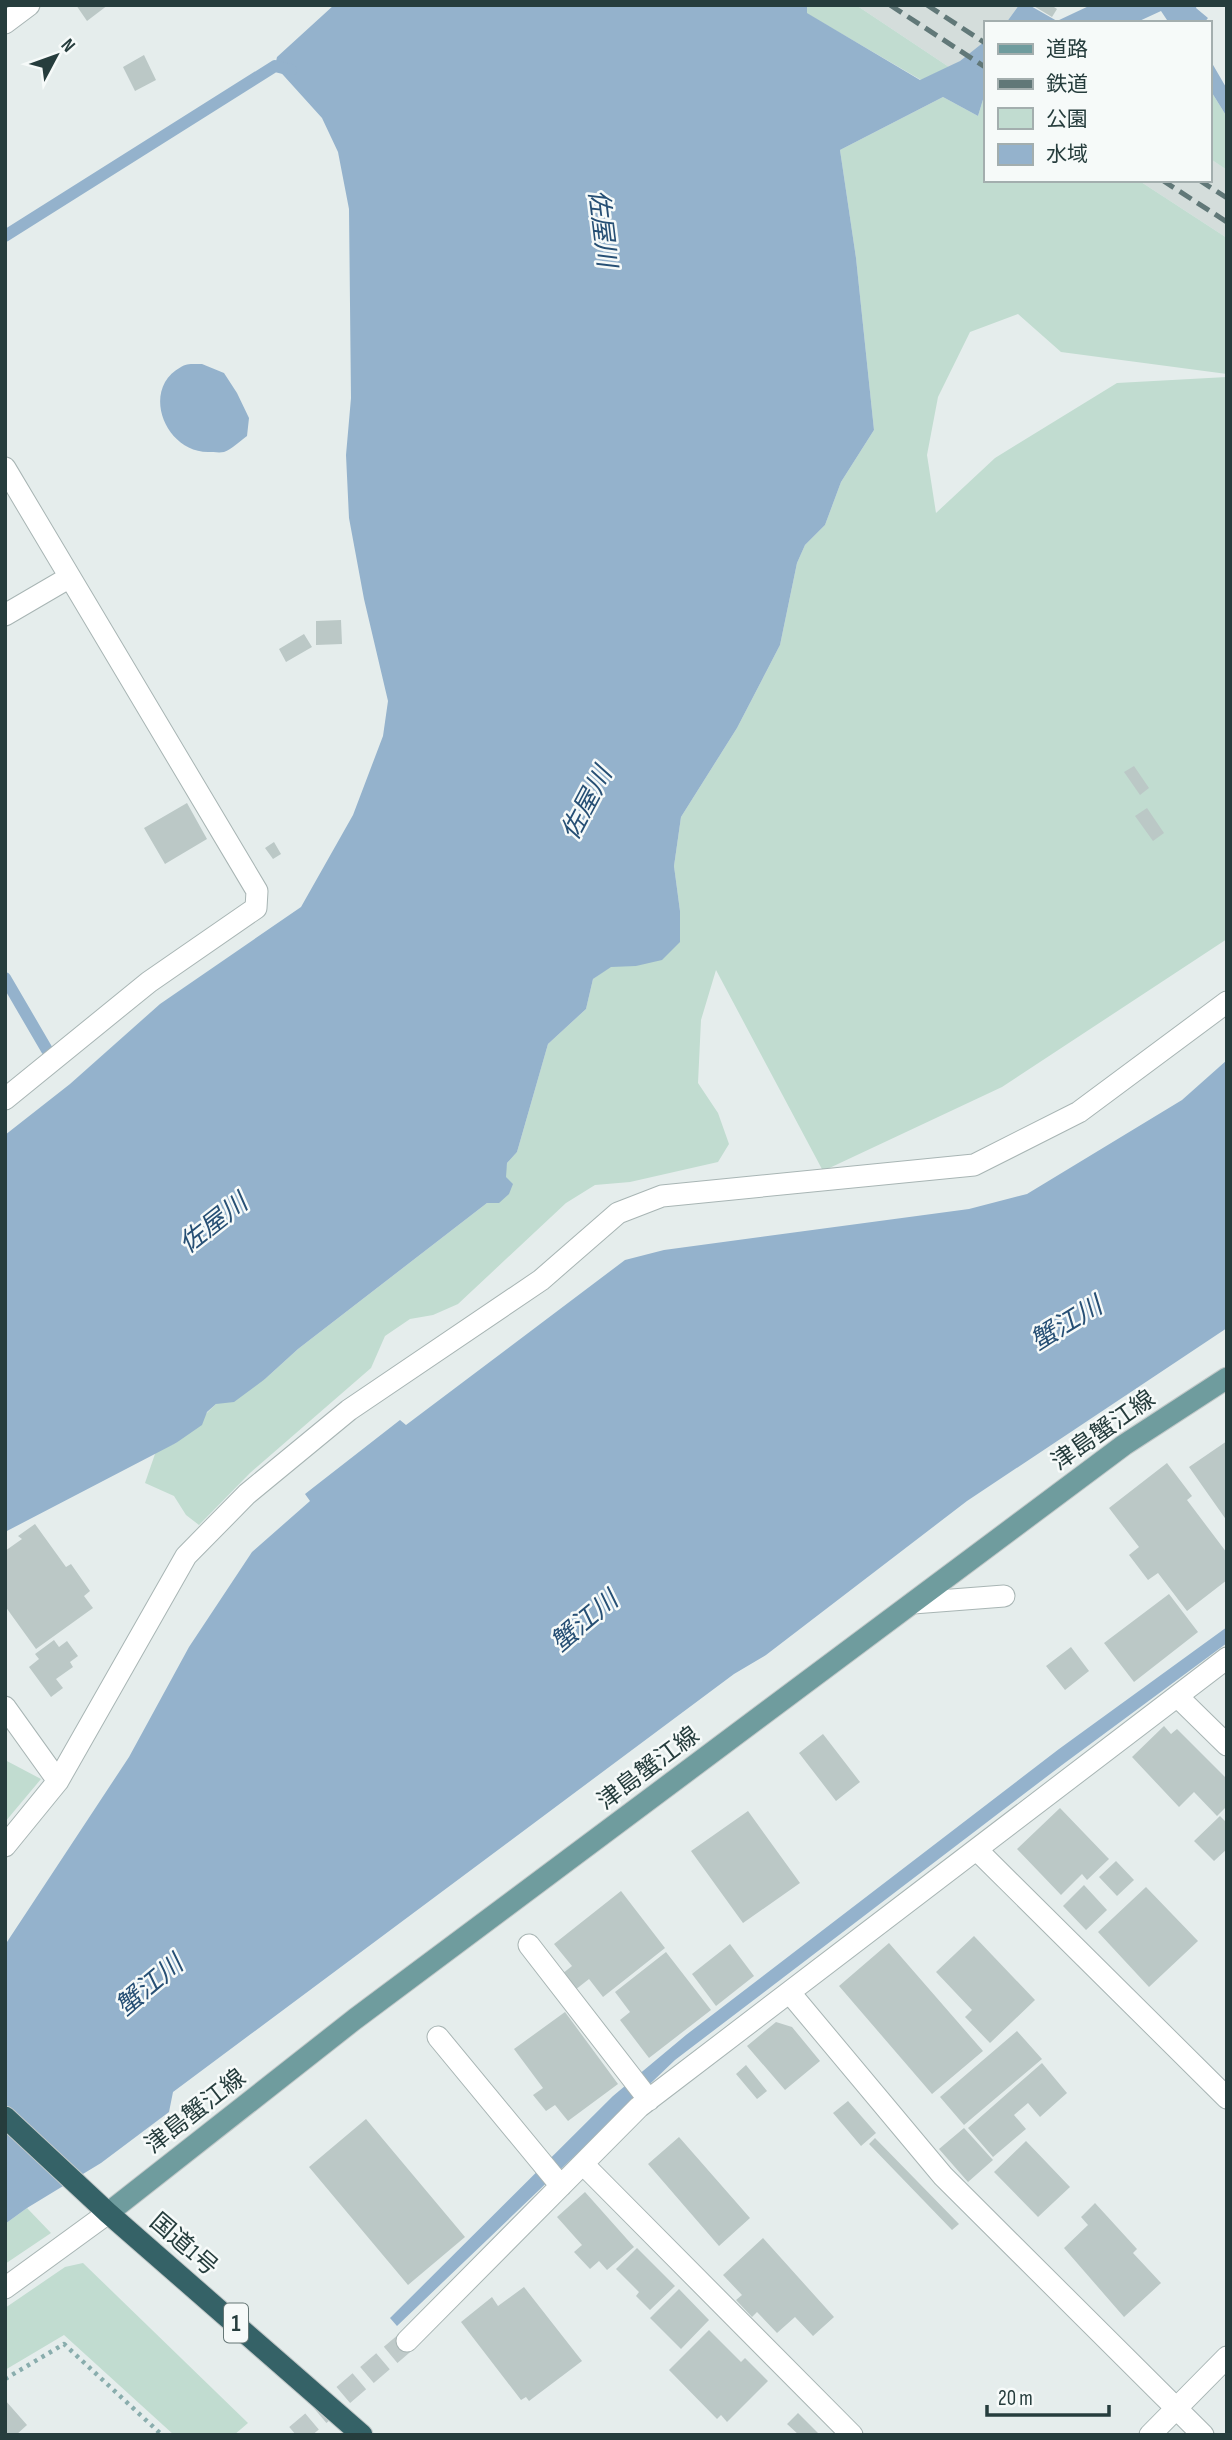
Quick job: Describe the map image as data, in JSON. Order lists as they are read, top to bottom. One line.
{"streets":{"highway":["国道1号","1"],"main road":["津島蟹江線"]},"crossings":[["津島蟹江線","国道1号"]],"water":["佐屋川","蟹江川"],"legend":["道路","鉄道","公園","水域"],"scale_bar":"20 m","north":"top right"}
